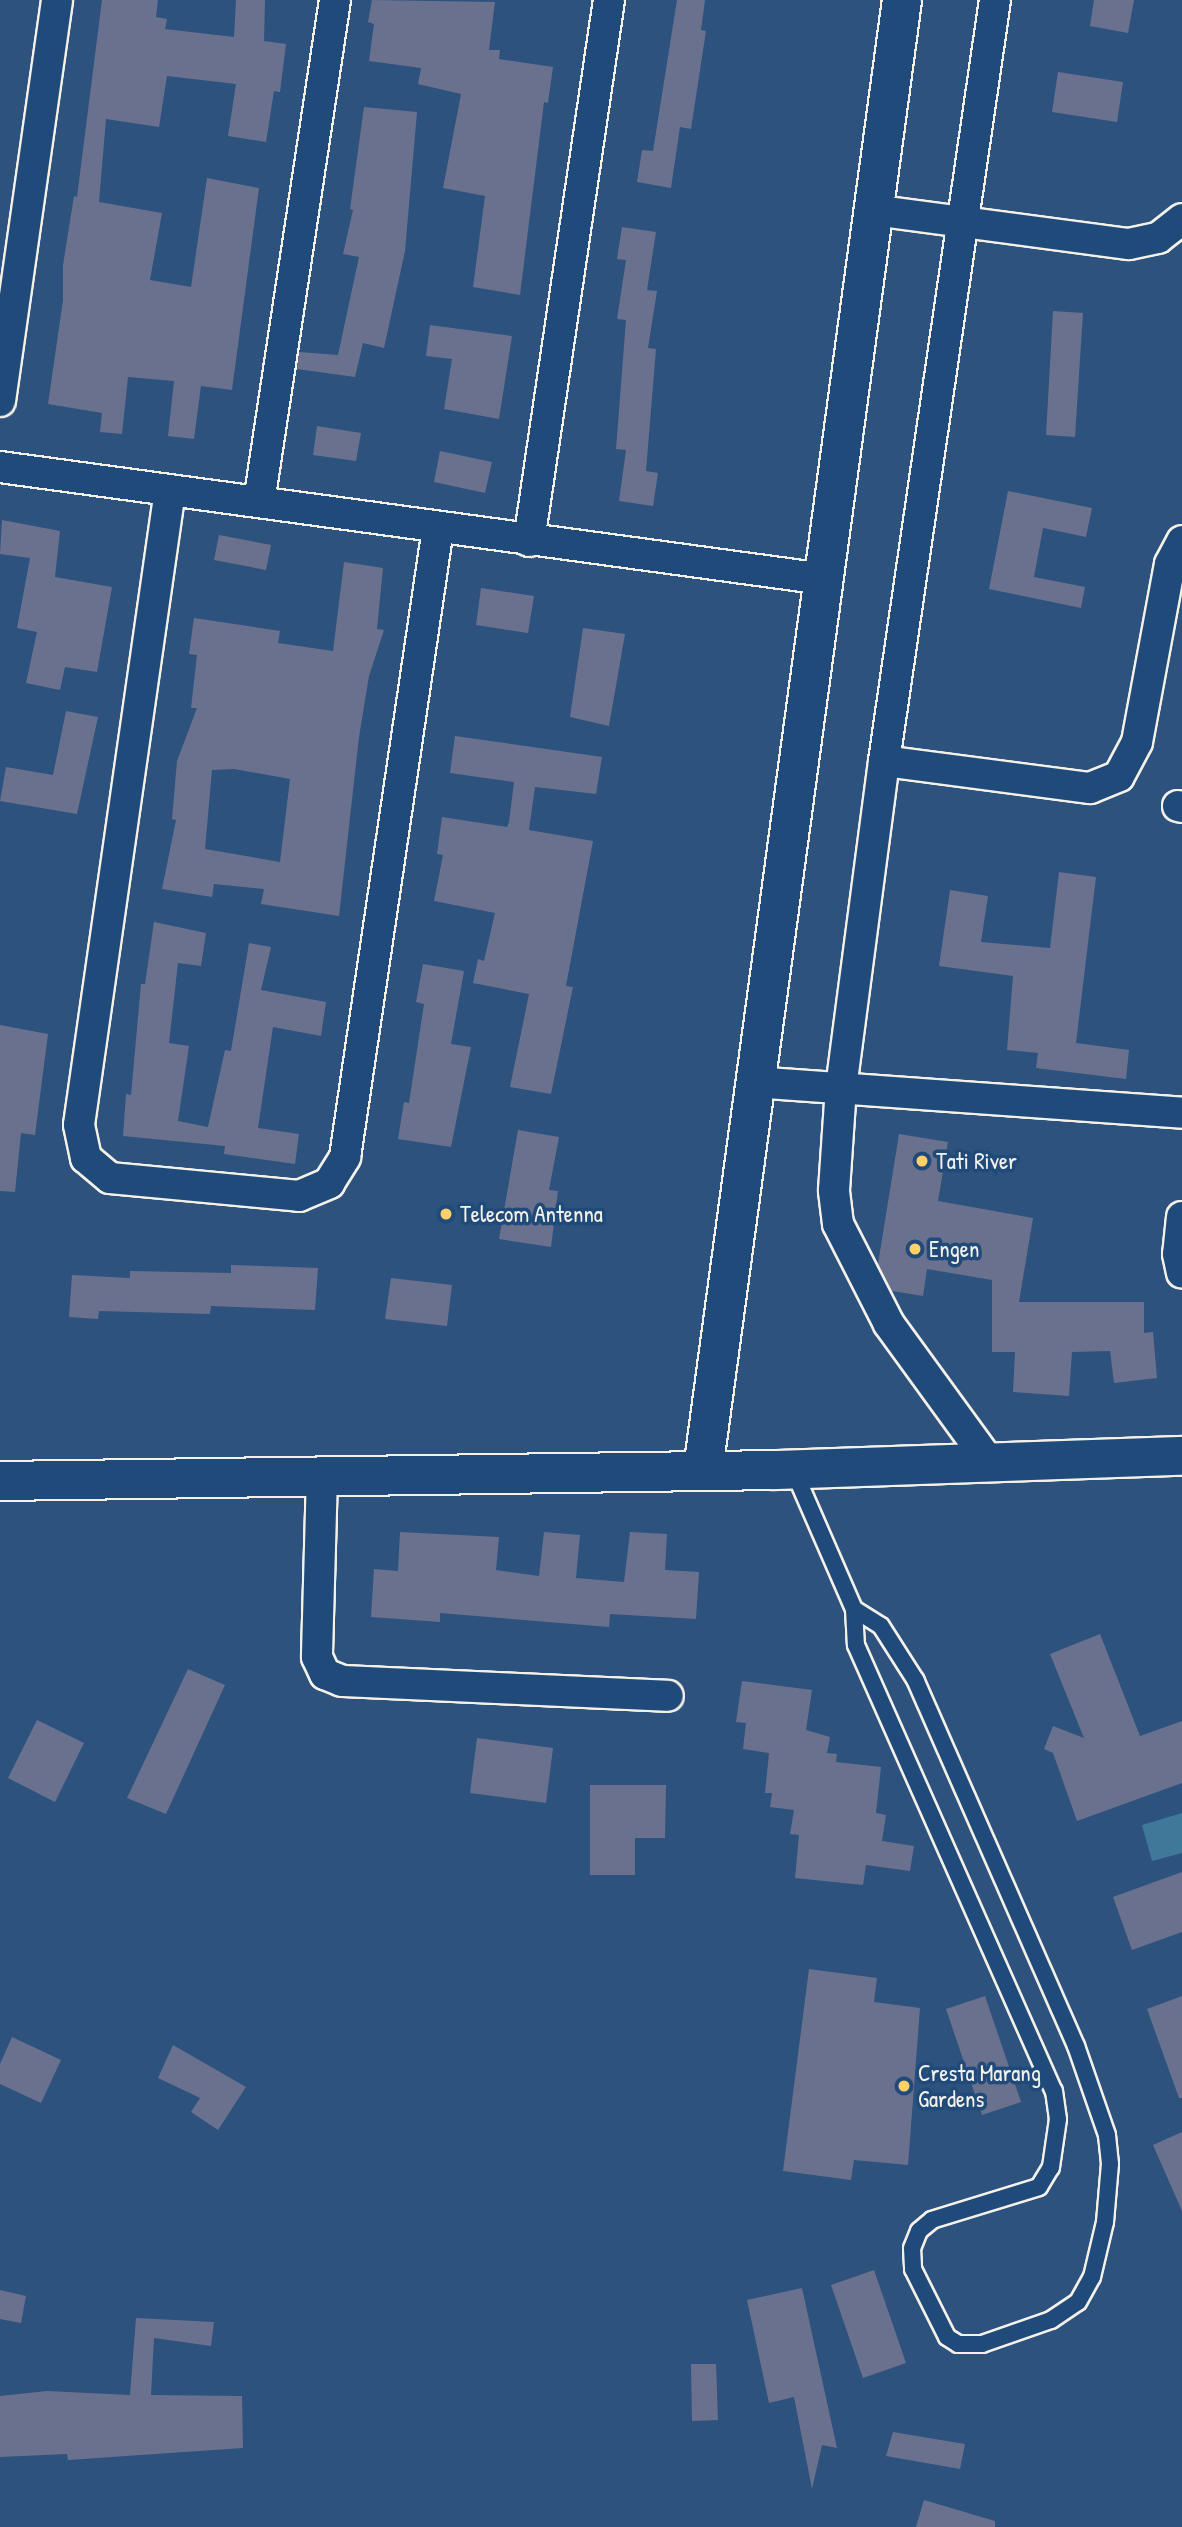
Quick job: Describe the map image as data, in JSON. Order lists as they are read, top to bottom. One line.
{"places":["Tati River","Telecom Antenna","Engen","Cresta Marang Gardens"]}
